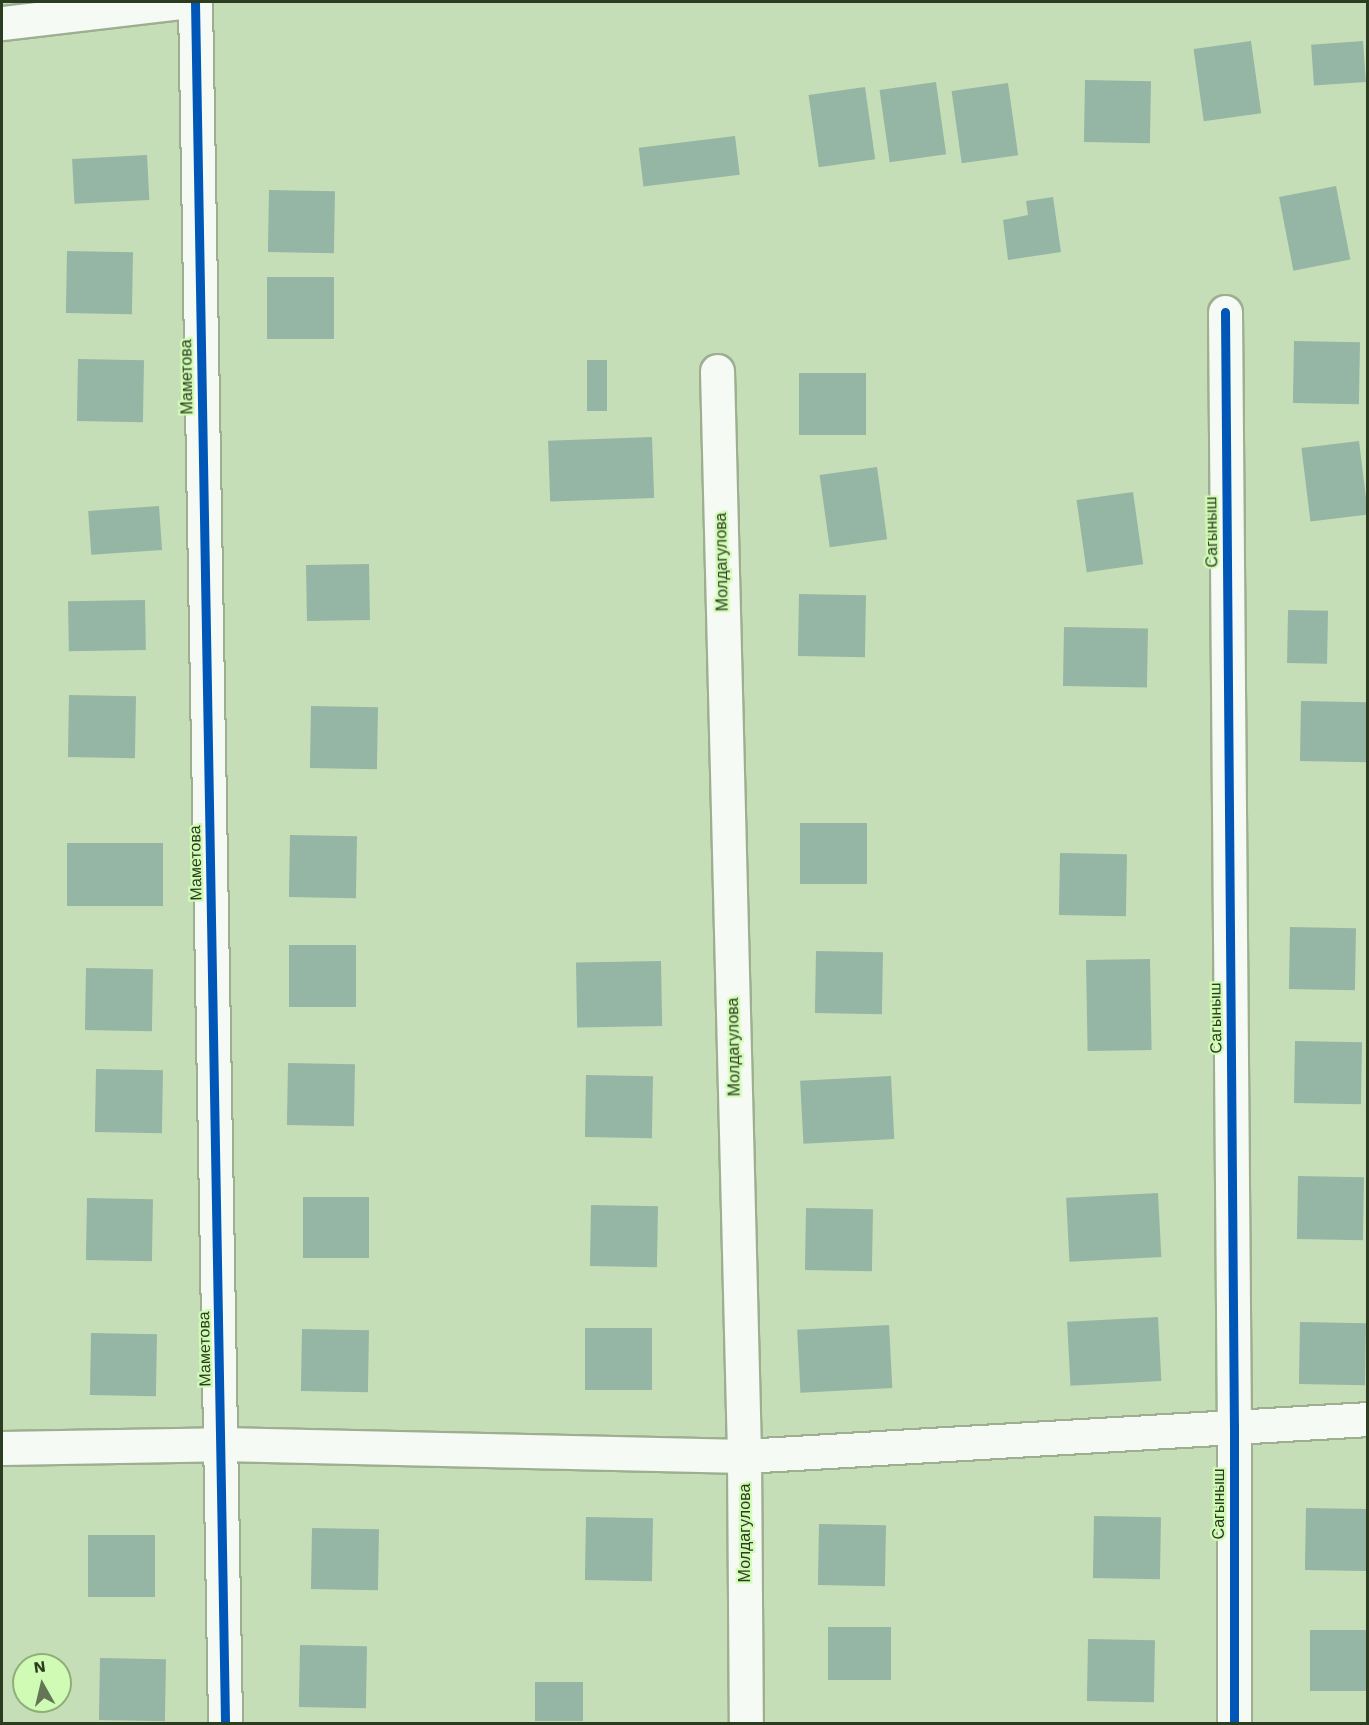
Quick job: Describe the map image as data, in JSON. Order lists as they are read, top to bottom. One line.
{"streets":{"street":["Маметова","Сагыныш","Молдагулова"]},"north":"top"}
